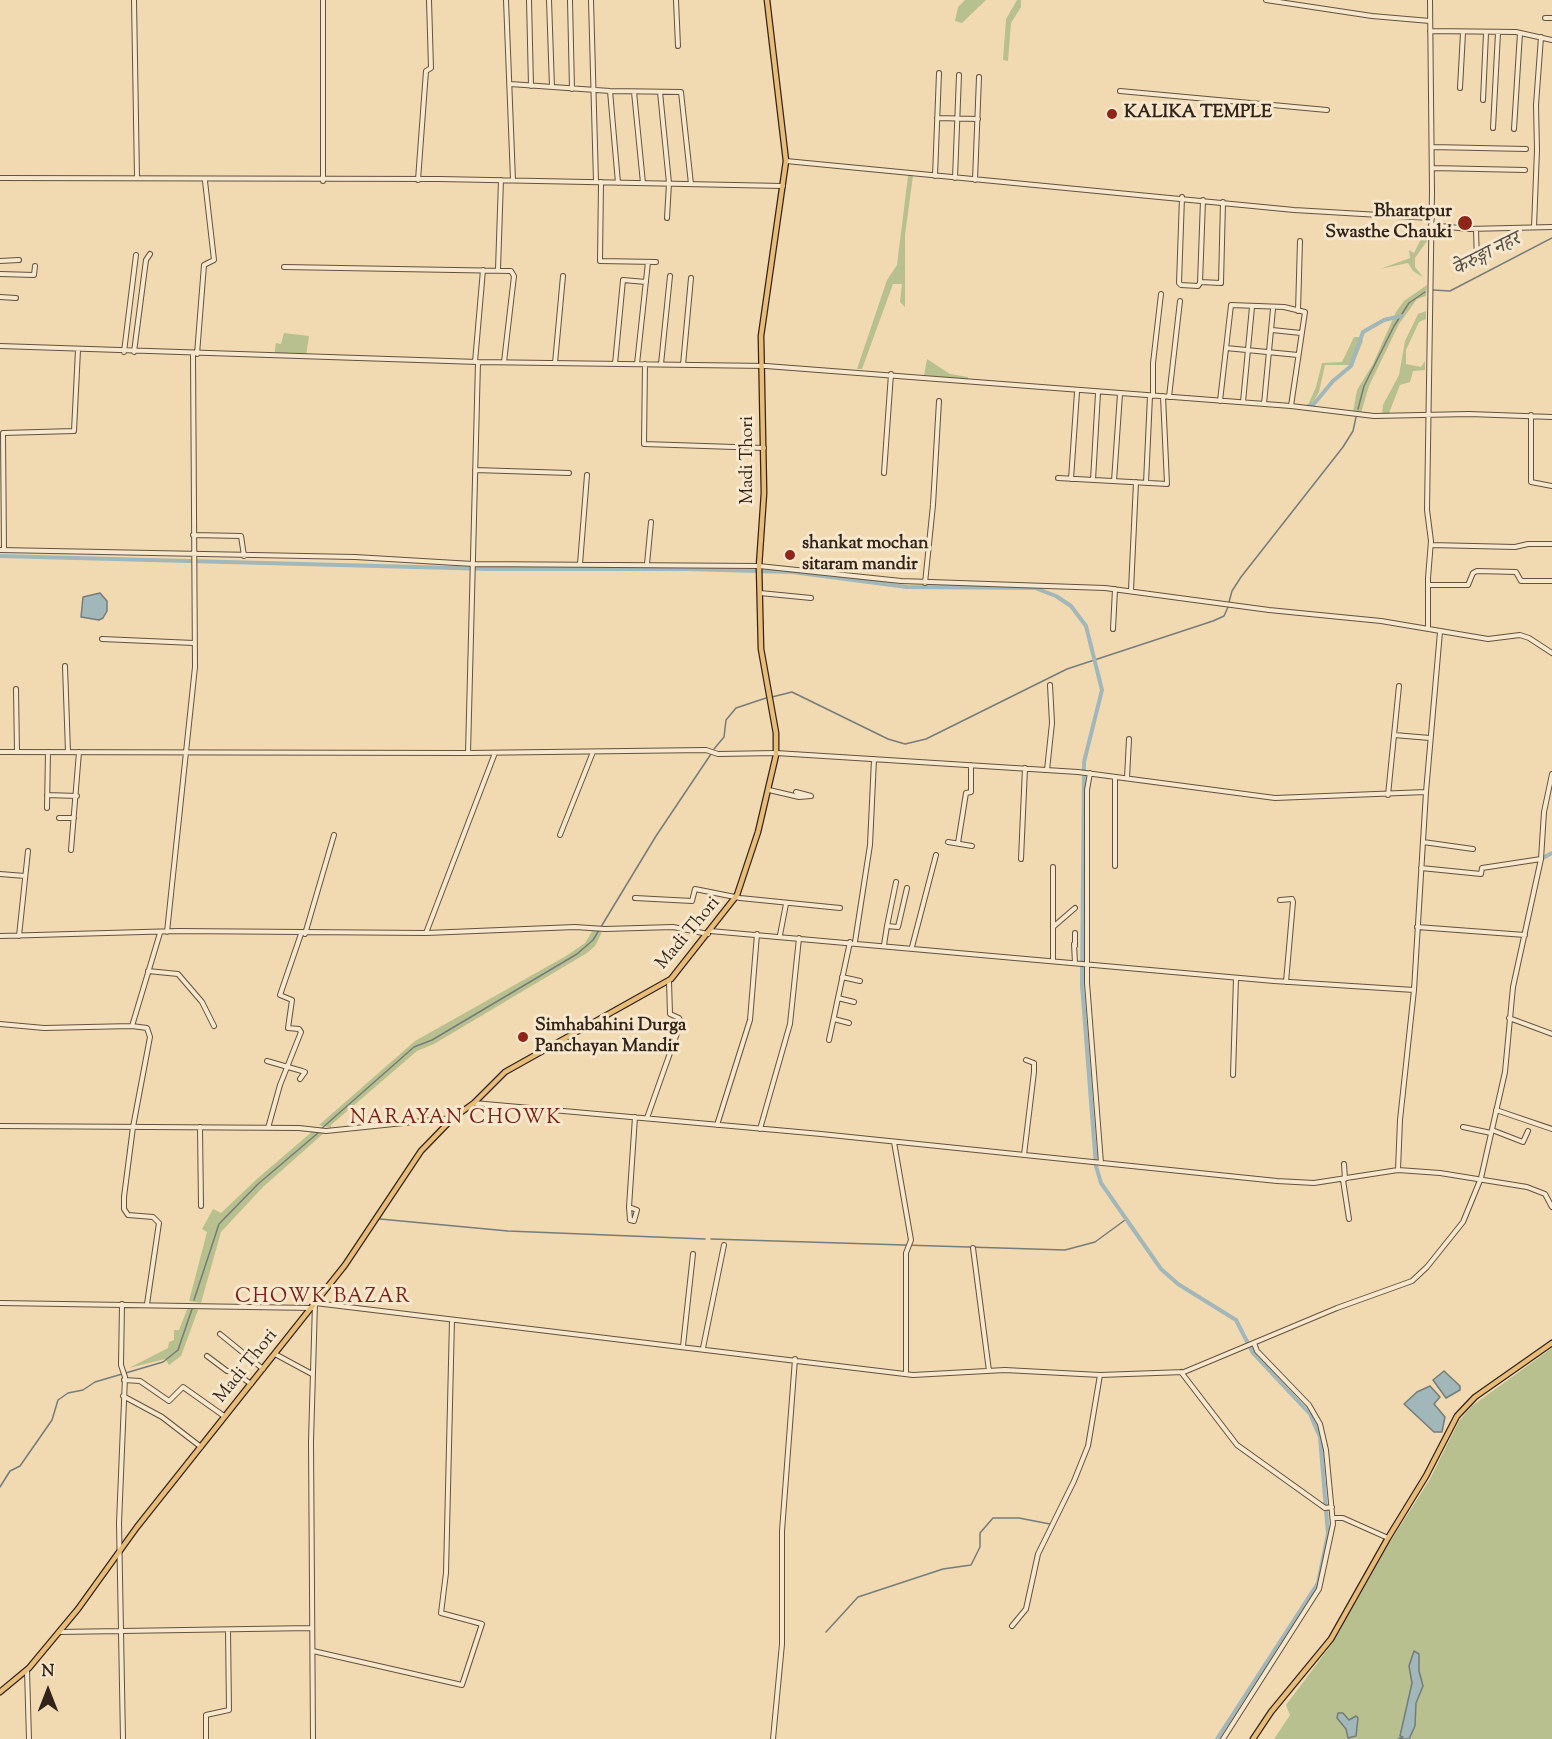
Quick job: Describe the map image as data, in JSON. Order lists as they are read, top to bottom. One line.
{"streets":{"main road":["Madi Thori"]},"districts":["NARAYAN CHOWK","CHOWK BAZAR"],"water":["केरुङ्गा नहर"],"places":["KALIKA TEMPLE","Bharatpur Swasthe Chauki","shankat mochan sitaram mandir","Simhabahini Durga Panchayan Mandir"],"north":"top"}
